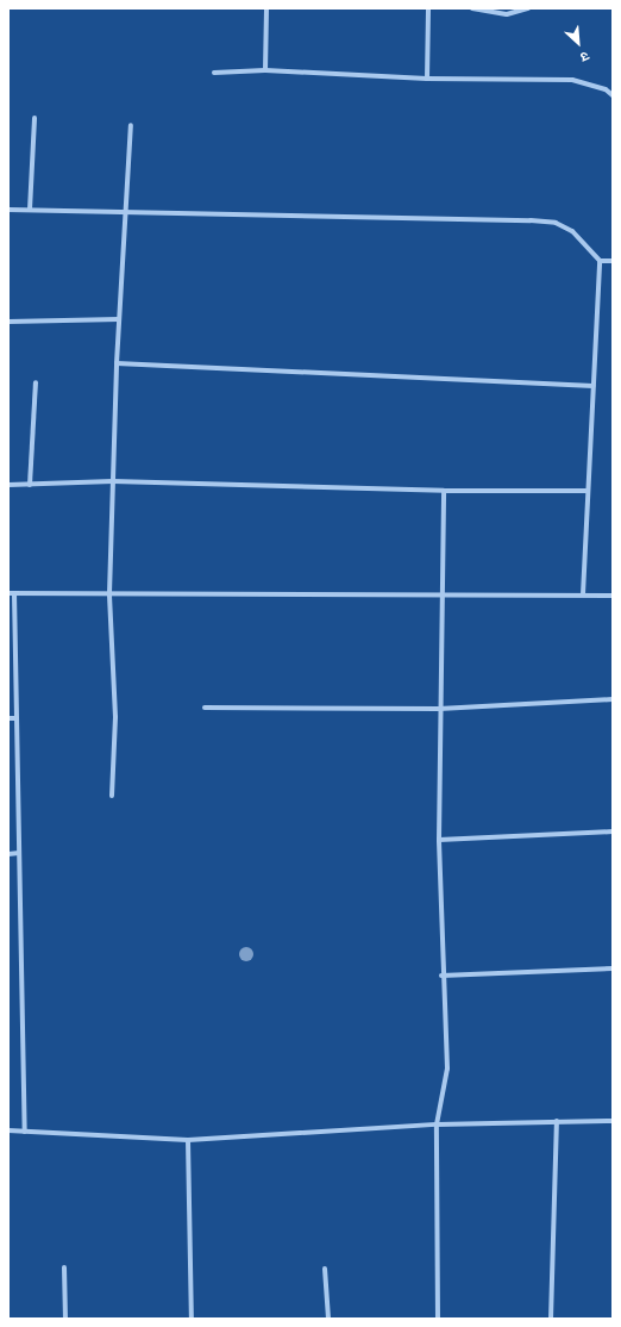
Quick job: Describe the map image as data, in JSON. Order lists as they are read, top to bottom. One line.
{"north":"bottom right"}
